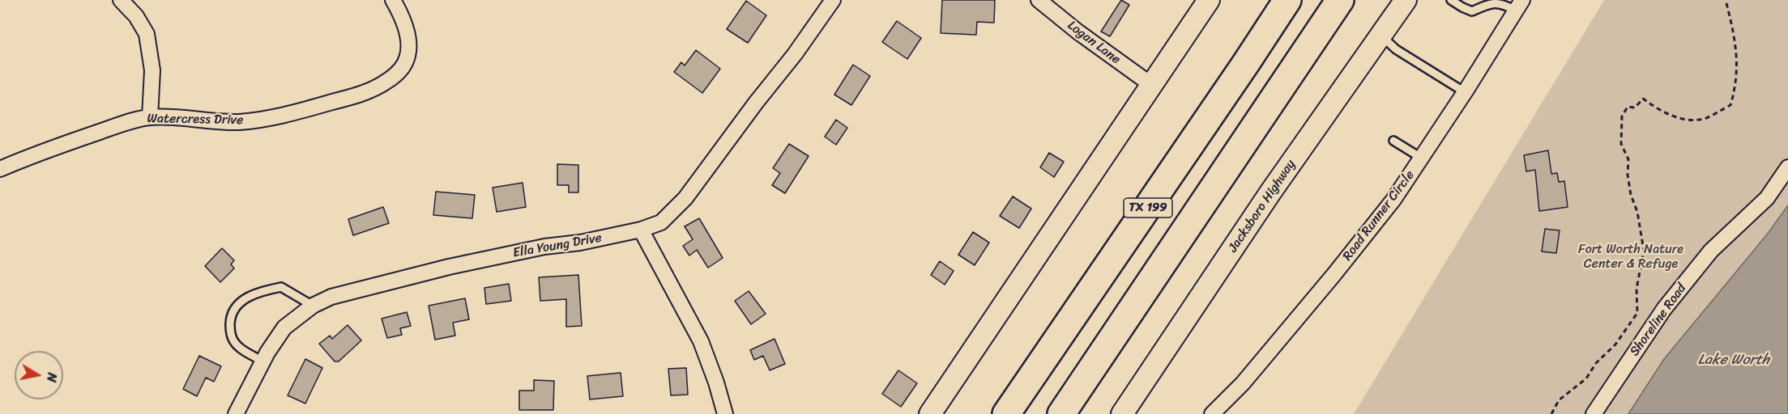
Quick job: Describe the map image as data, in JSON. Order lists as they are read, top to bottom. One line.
{"streets":{"highway":["TX 199"],"main road":["Jacksboro Highway"],"street":["Logan Lane","Watercress Drive","Road Runner Circle","Ella Young Drive","Shoreline Road"]},"water":["Lake Worth"],"parks":["Fort Worth Nature Center & Refuge"],"north":"right"}
